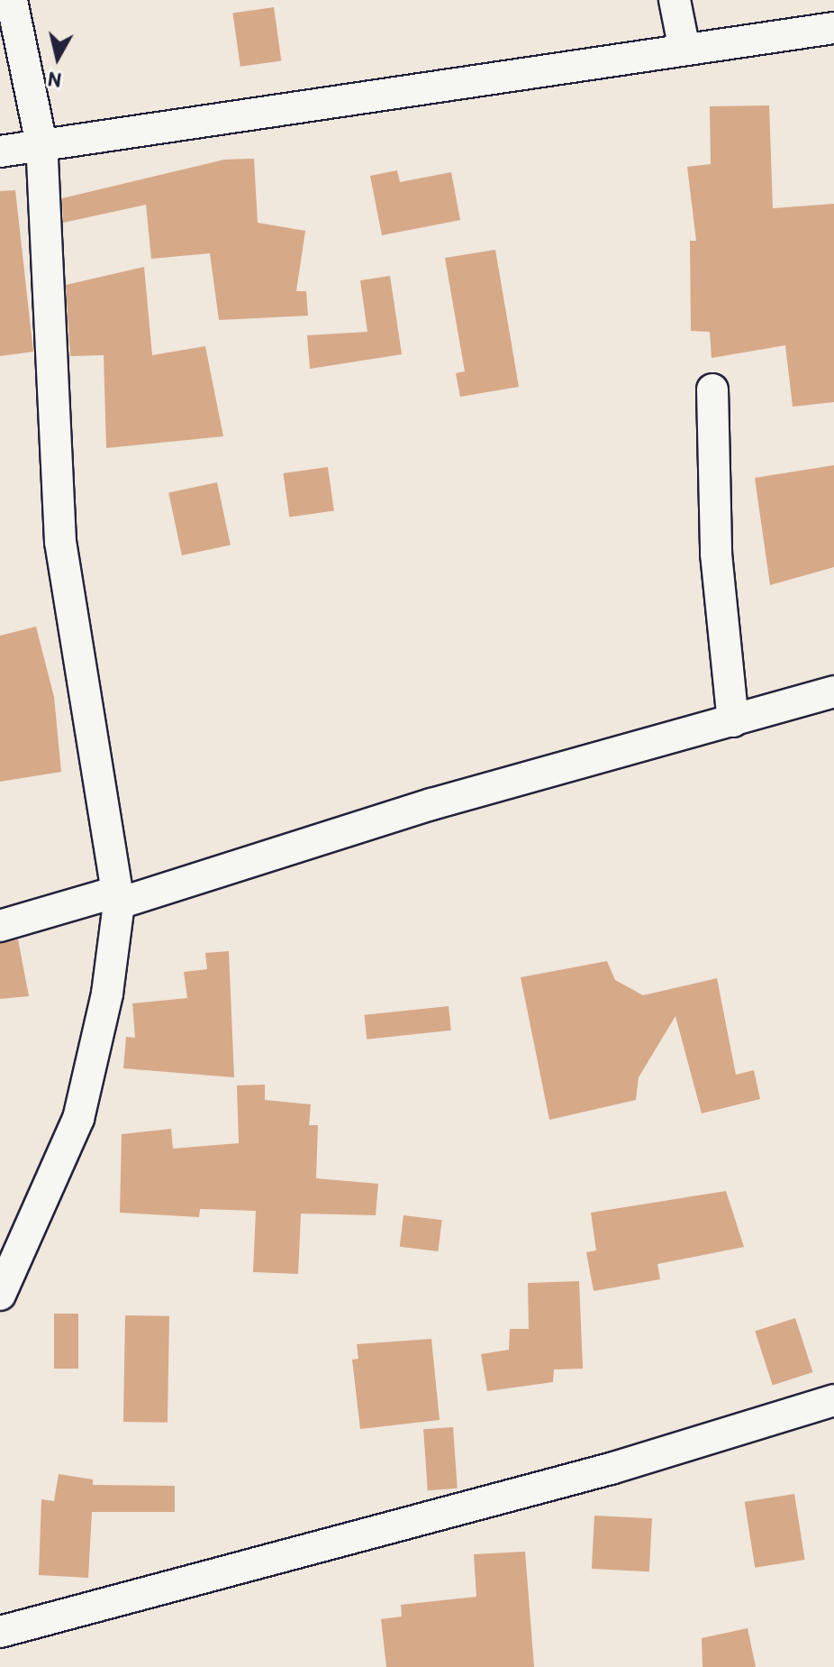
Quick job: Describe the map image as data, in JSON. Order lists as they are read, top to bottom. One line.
{"north":"bottom"}
